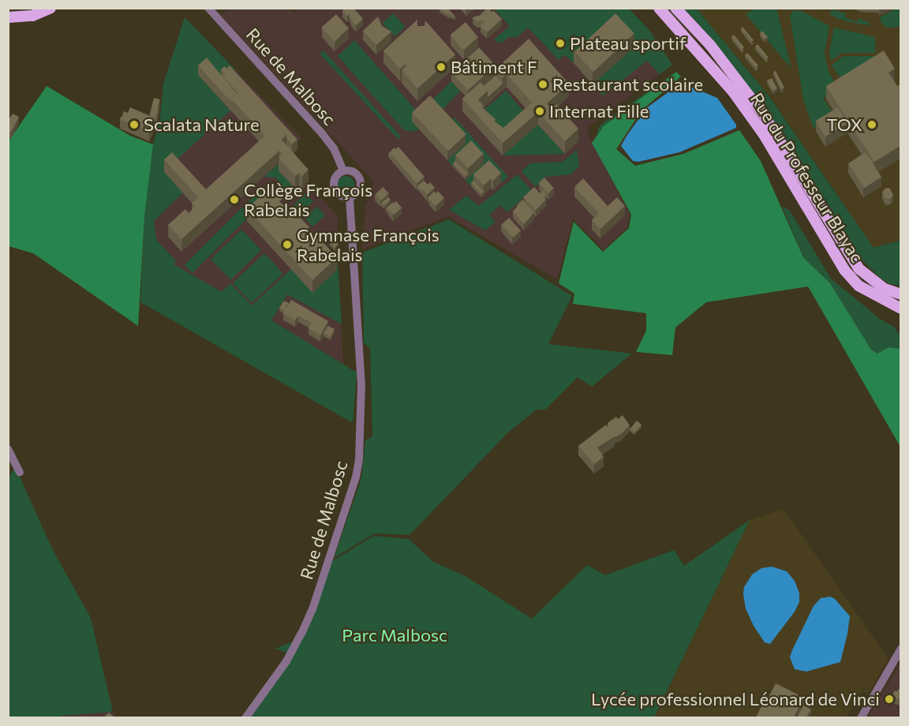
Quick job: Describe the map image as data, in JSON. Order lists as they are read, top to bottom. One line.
{"streets":{"main road":["Rue du Professeur Blayac"],"street":["Rue de Malbosc"]},"parks":["Parc Malbosc"],"places":["Plateau sportif","Bâtiment F","Restaurant scolaire","Internat Fille","Scalata Nature","TOX","Collège François Rabelais","Gymnase François Rabelais","Lycée professionnel Léonard de Vinci"]}
